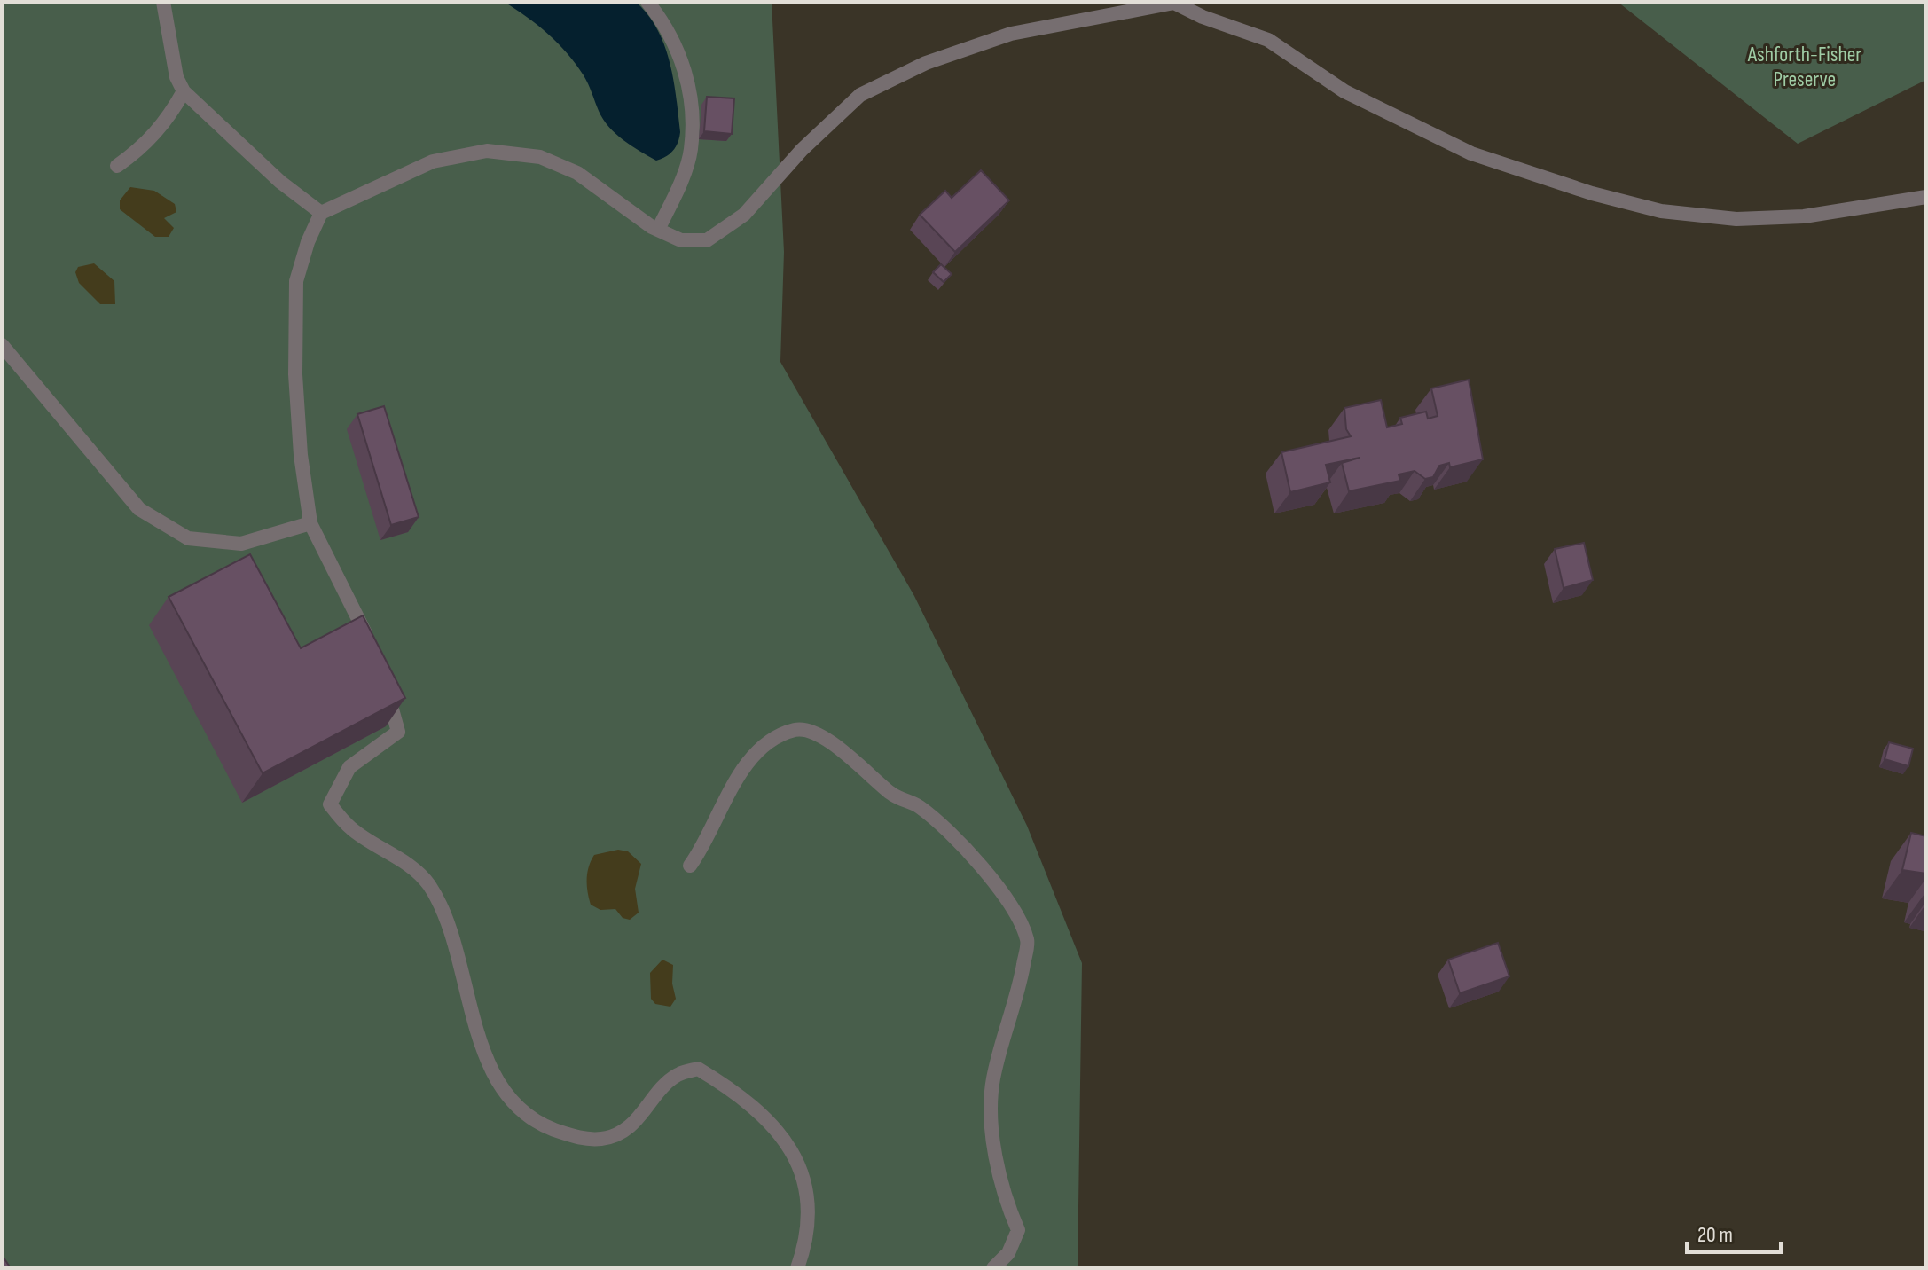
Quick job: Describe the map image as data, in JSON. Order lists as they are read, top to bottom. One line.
{"parks":["Ashforth-Fisher Preserve"],"scale_bar":"20 m"}
